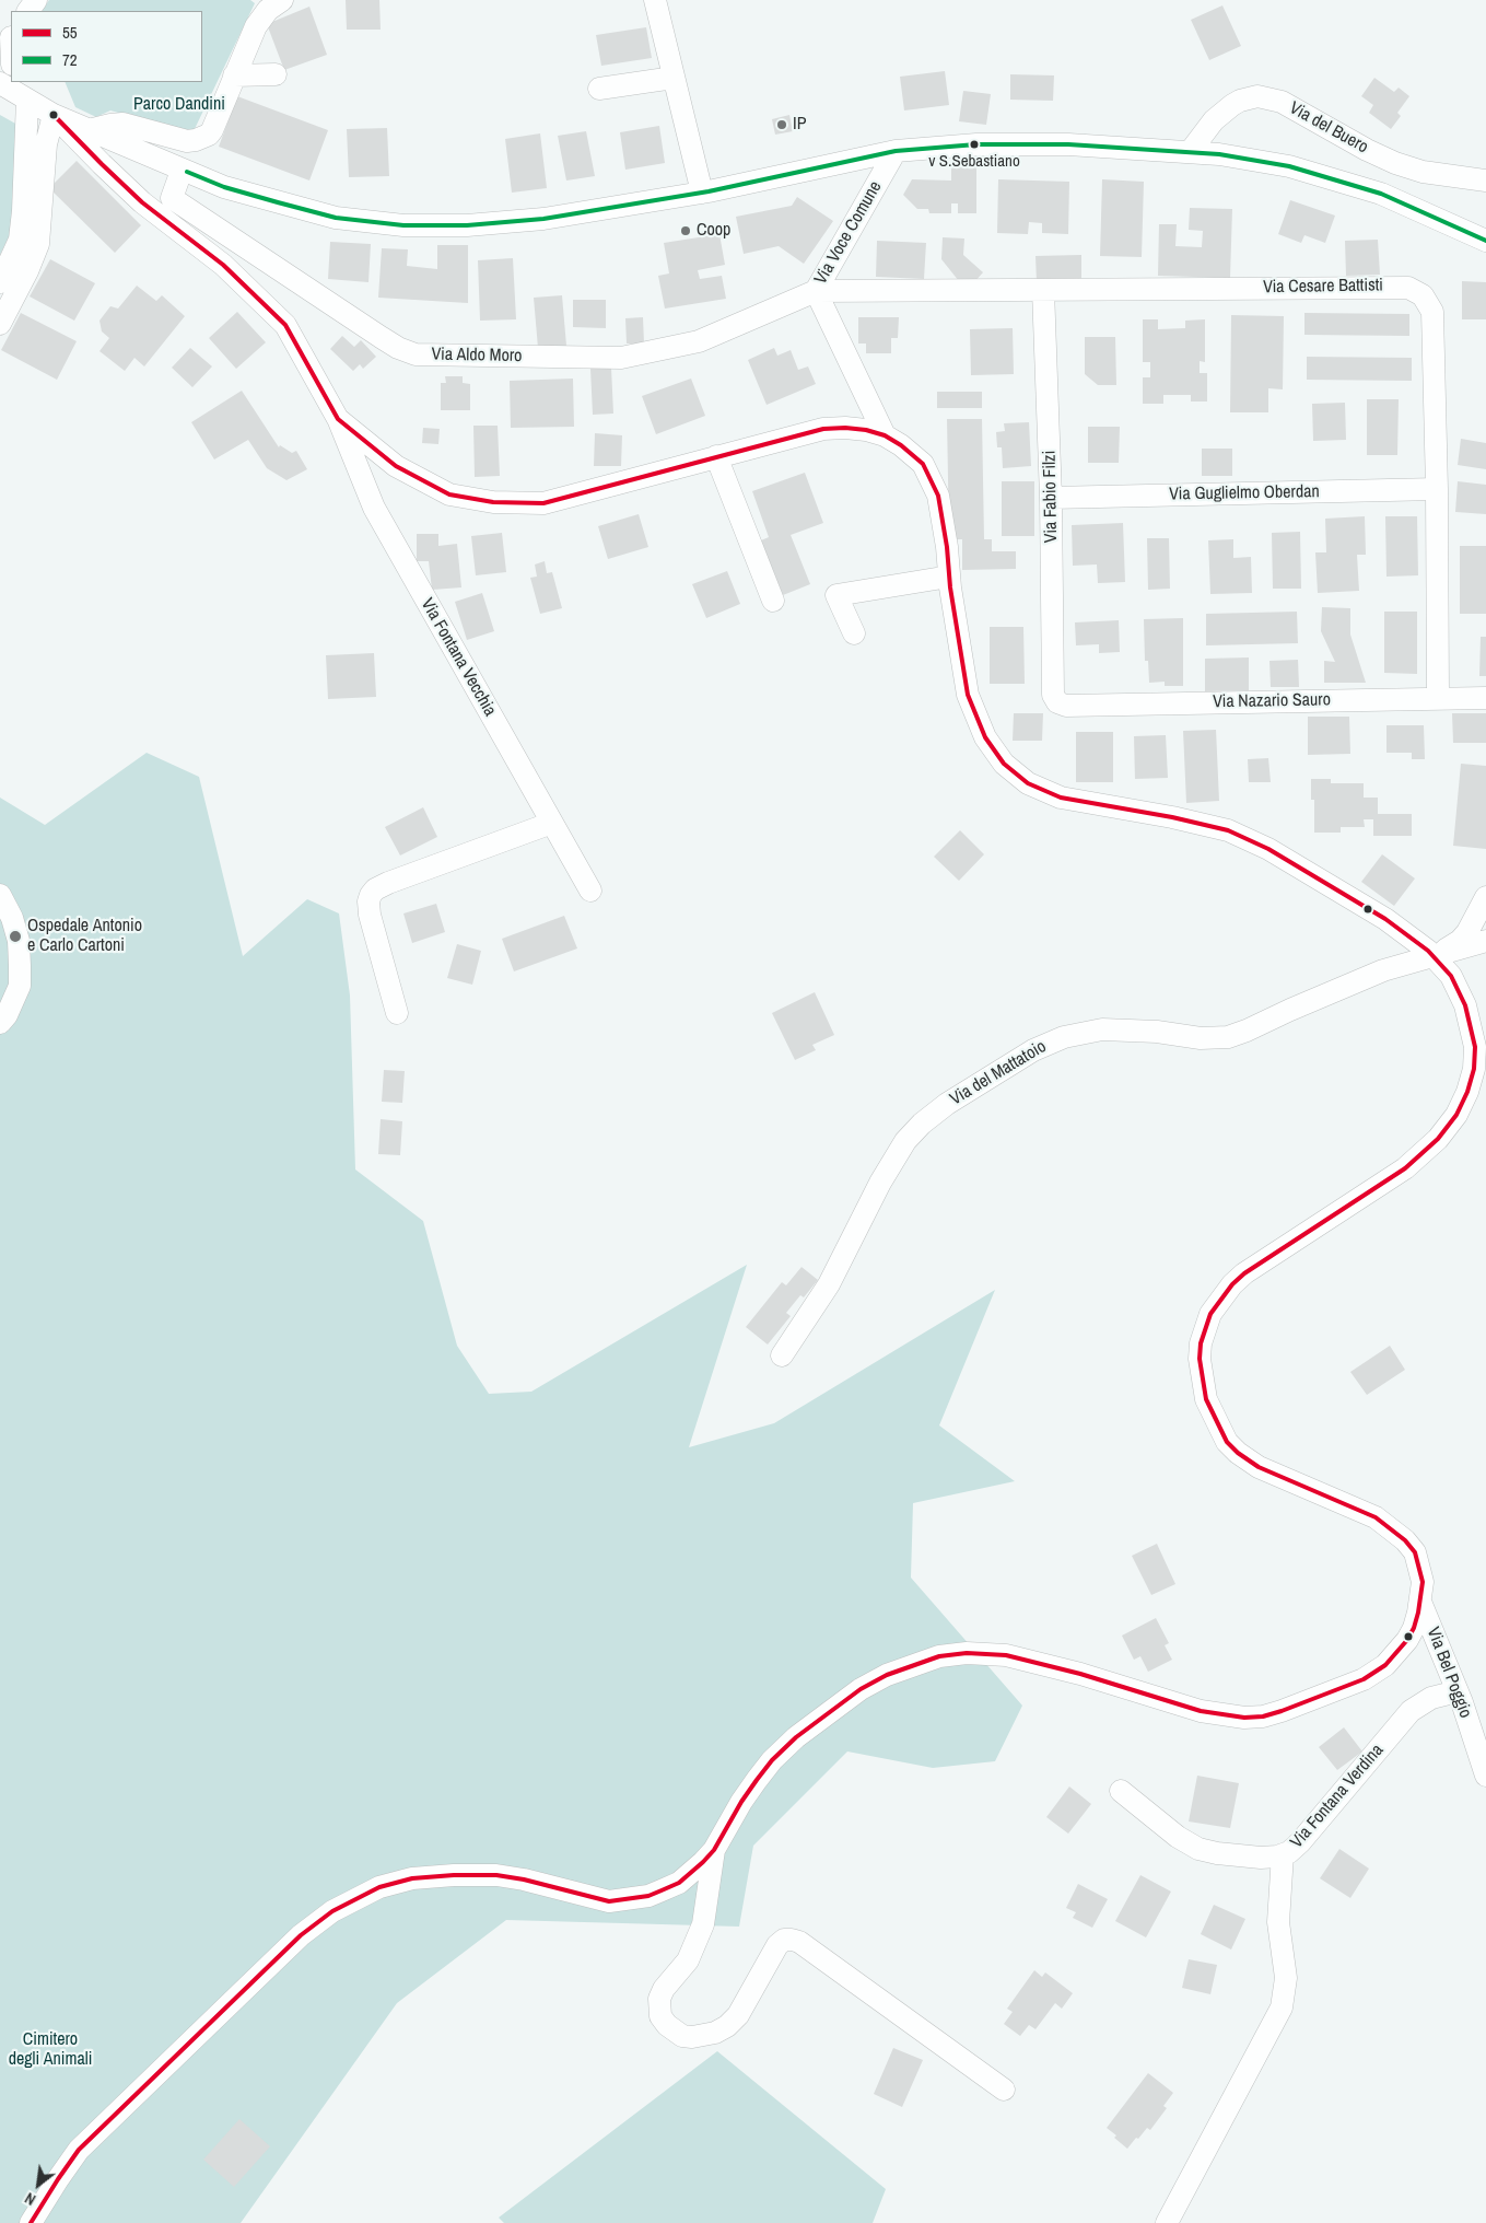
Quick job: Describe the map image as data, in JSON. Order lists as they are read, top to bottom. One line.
{"streets":{"street":["Via del Buero","Via Voce Comune","Via Cesare Battisti","Via Aldo Moro","Via Guglielmo Oberdan","Via Fabio Filzi","Via Fontana Vecchia","Via Nazario Sauro","Via del Mattatoio","Via Bel Poggio","Via Fontana Verdina"]},"crossings":[["Via Voce Comune","Via Cesare Battisti"],["Via Voce Comune","Via Aldo Moro"],["Via Cesare Battisti","Via Aldo Moro"],["Via Cesare Battisti","Via Guglielmo Oberdan"],["Via Cesare Battisti","Via Fabio Filzi"],["Via Cesare Battisti","Via Nazario Sauro"],["Via Guglielmo Oberdan","Via Fabio Filzi"],["Via Fabio Filzi","Via Nazario Sauro"],["Via Bel Poggio","Via Fontana Verdina"]],"parks":["Parco Dandini","Cimitero degli Animali"],"places":["IP","v S.Sebastiano","Coop","Ospedale Antonio e Carlo Cartoni"],"lines":["transit line 55","transit line 72"],"legend":["55","72"],"north":"bottom left"}
